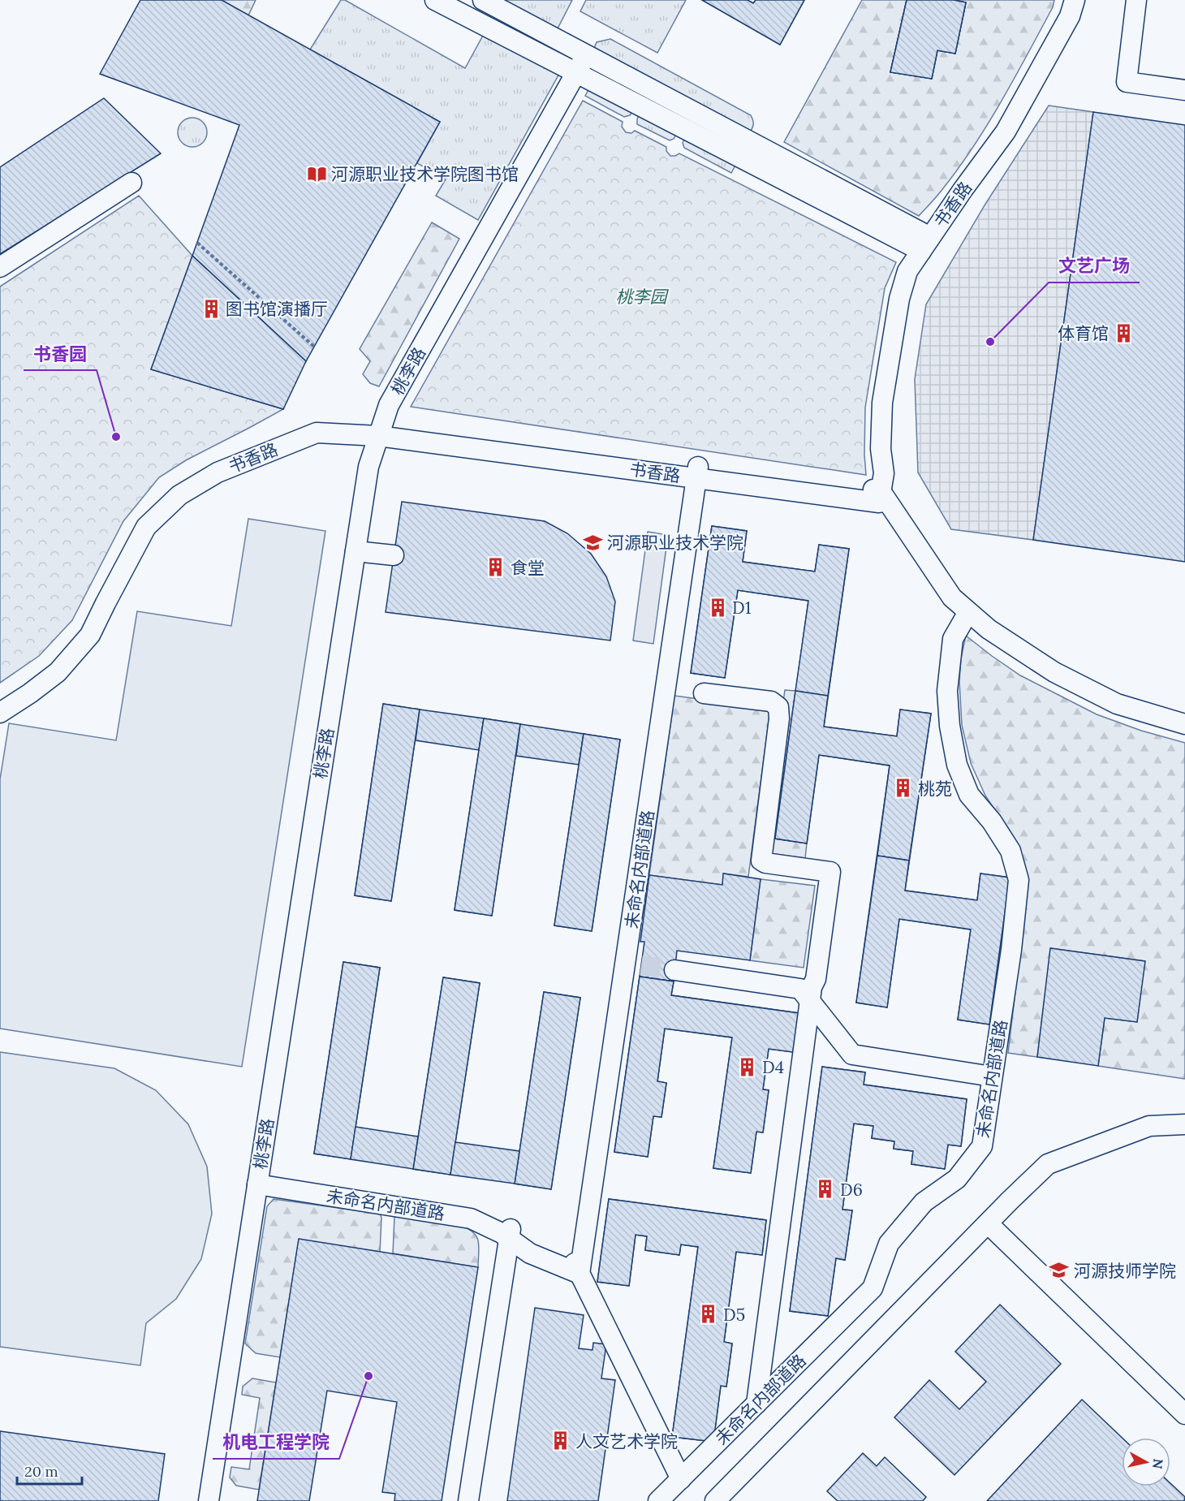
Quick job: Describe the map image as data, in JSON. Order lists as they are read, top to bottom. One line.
{"streets":{"street":["书香路","桃李路","未命名内部道路"]},"crossings":[["书香路","桃李路"],["书香路","未命名内部道路"],["桃李路","未命名内部道路"]],"parks":["桃李园"],"places":{"library":["河源职业技术学院图书馆"],"building":["图书馆演播厅","体育馆","食堂","D1","桃苑","D4","D6","D5","人文艺术学院"],"other":["文艺广场","书香园","机电工程学院"],"school or university":["河源职业技术学院","河源技师学院"]},"scale_bar":"20 m","north":"right"}
